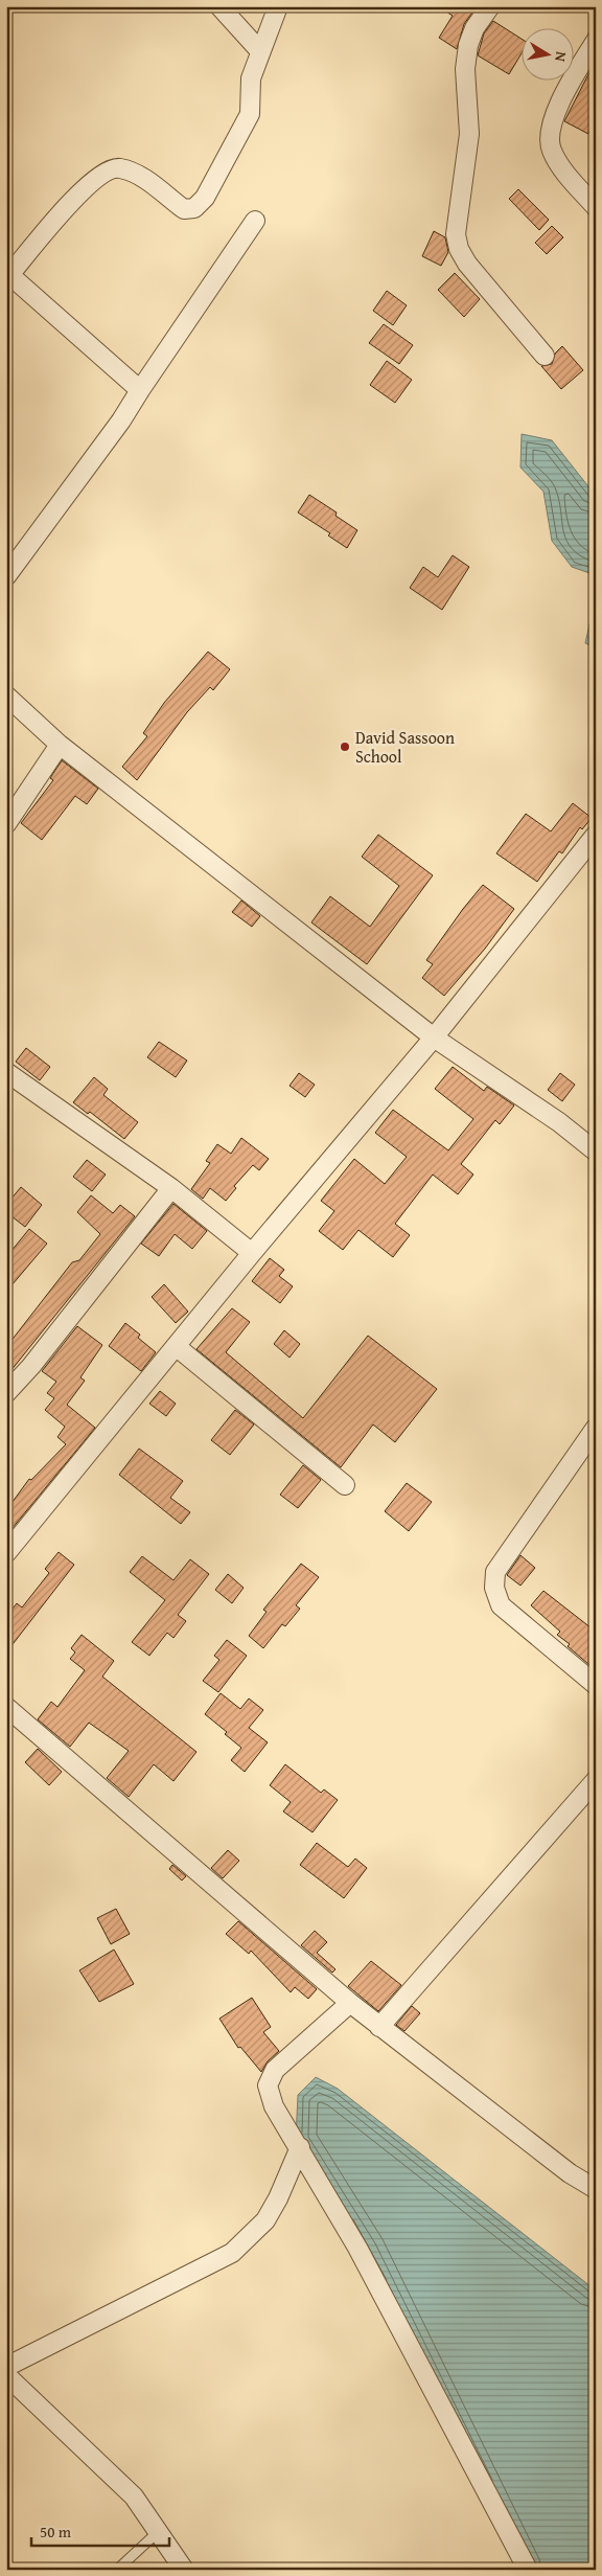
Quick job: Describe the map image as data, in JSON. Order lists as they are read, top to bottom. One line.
{"places":["David Sassoon School"],"scale_bar":"50 m","north":"right"}
